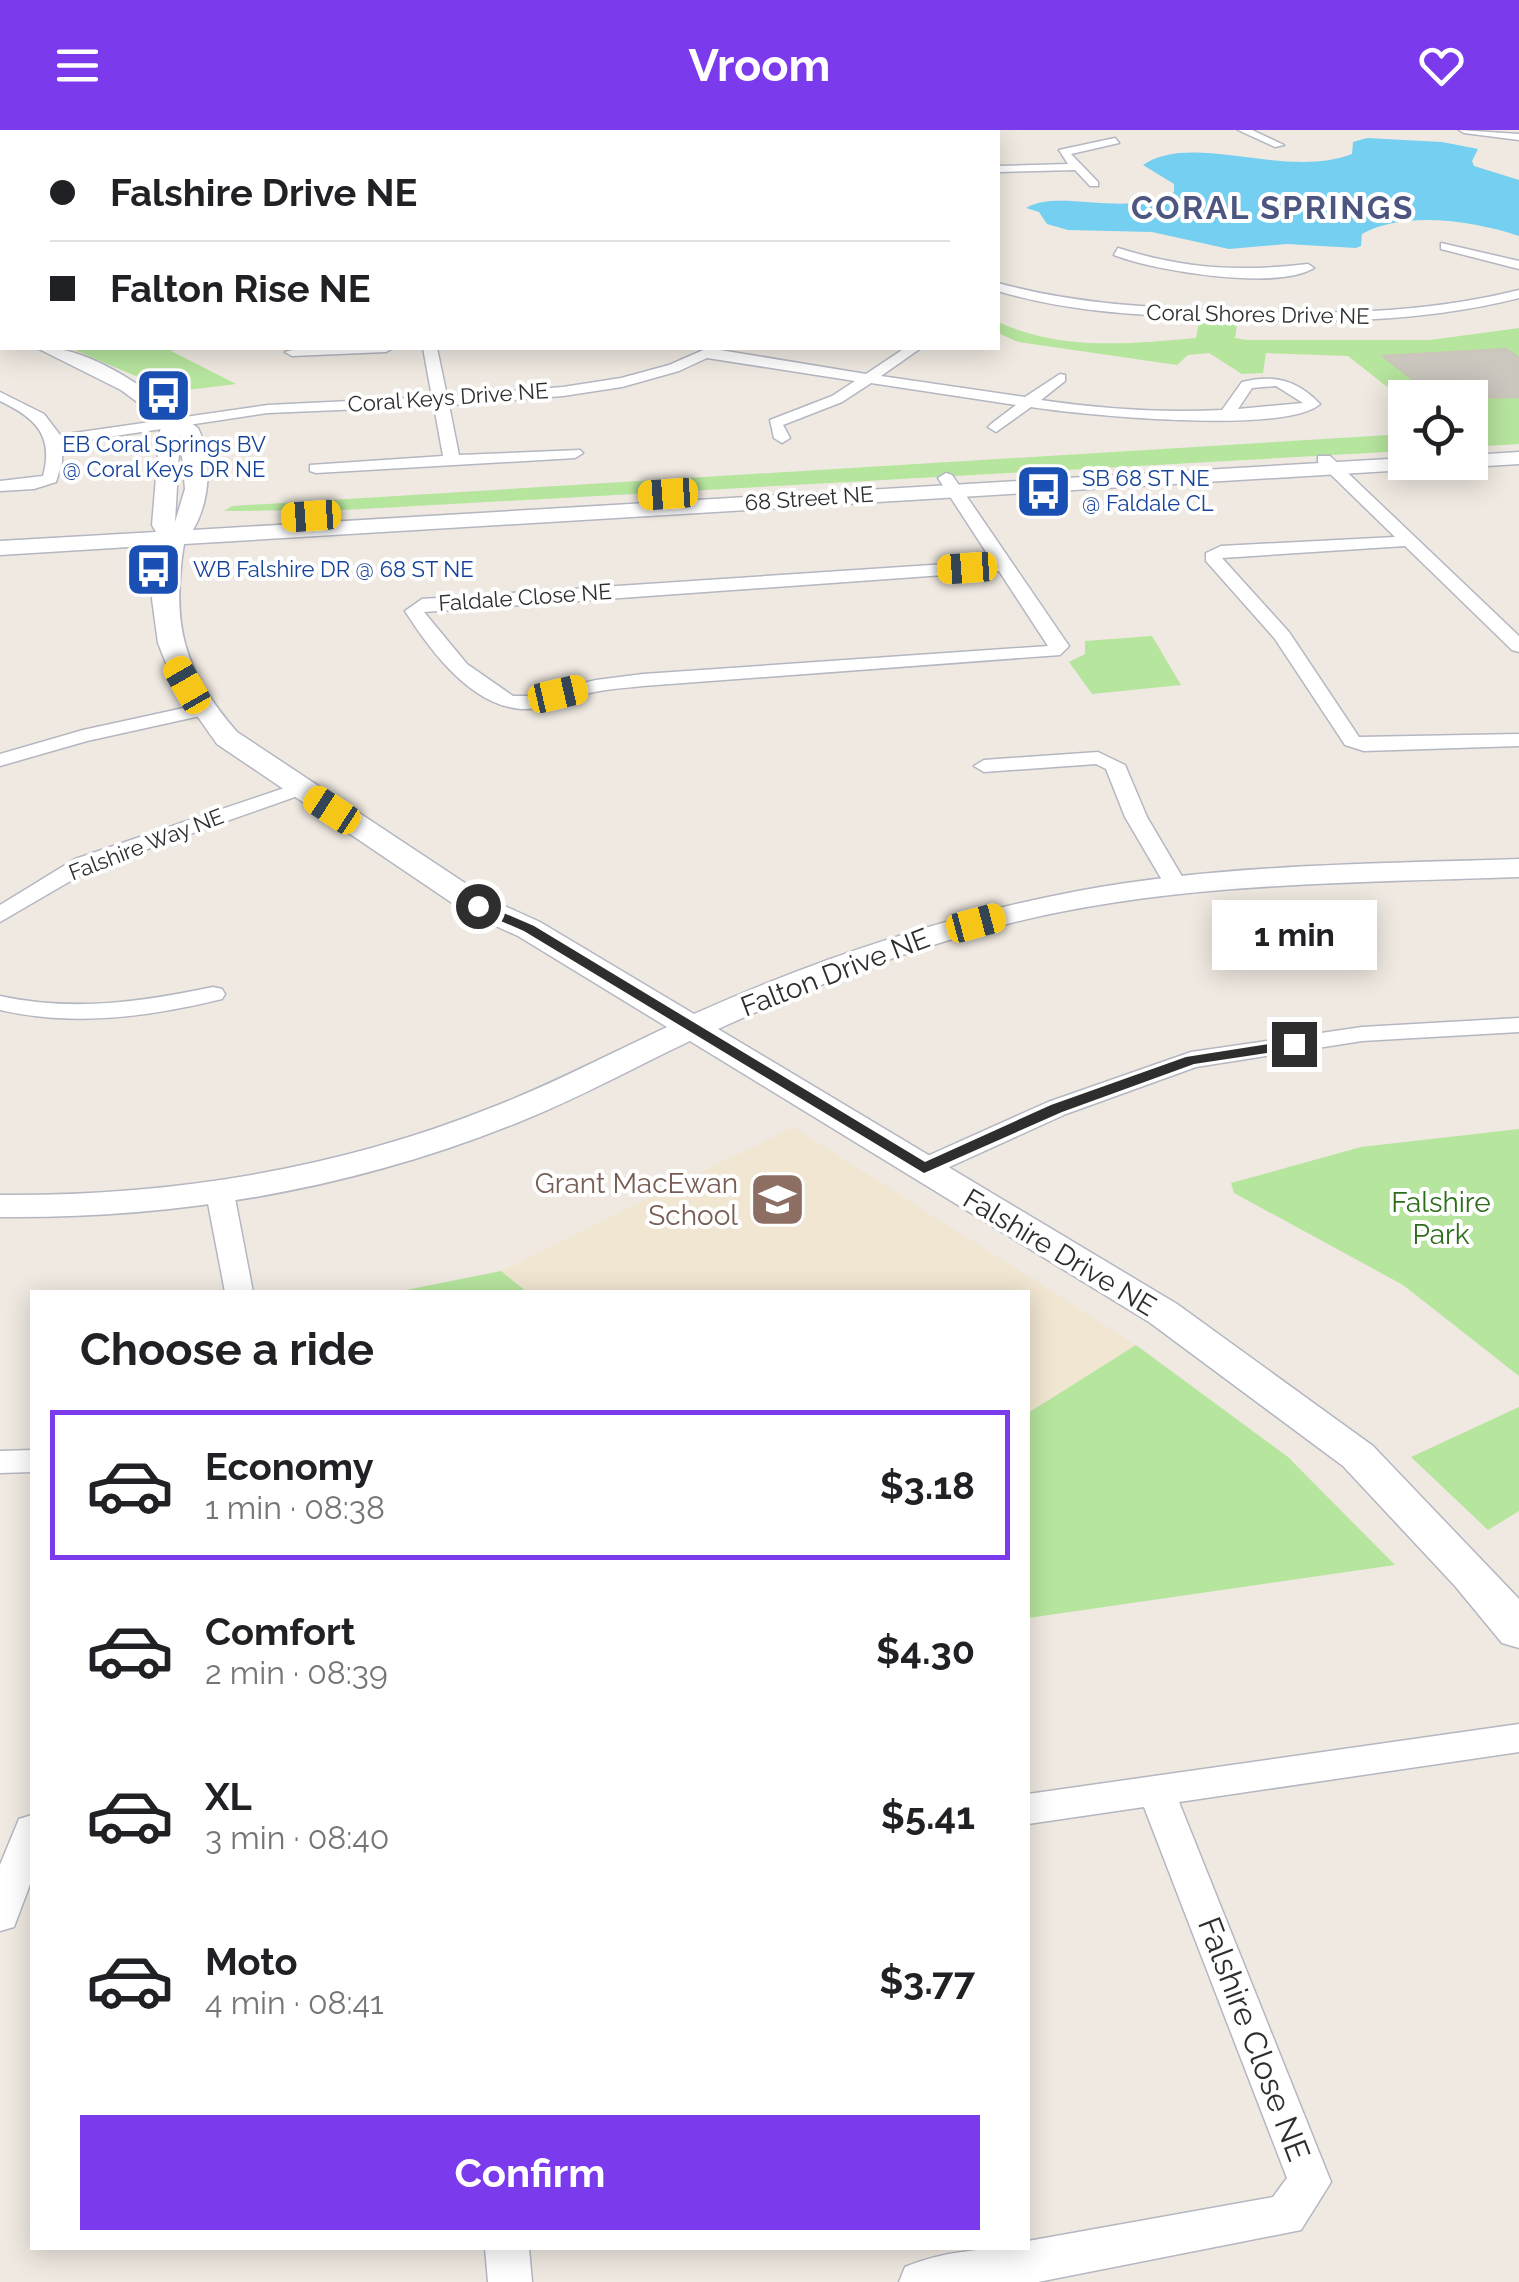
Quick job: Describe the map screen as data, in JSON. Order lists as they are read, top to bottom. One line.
{"streets":{"street":["Coral Shores Drive NE","Coral Keys Drive NE","68 Street NE","Faldale Close NE","Falshire Way NE","Falton Drive NE","Falshire Drive NE","Falshire Close NE"]},"crossings":[["68 Street NE","Faldale Close NE"],["68 Street NE","Falshire Drive NE"],["Falshire Way NE","Falshire Drive NE"],["Falton Drive NE","Falshire Drive NE"]],"districts":["CORAL SPRINGS"],"parks":["Falshire Park"],"places":{"bus stop":["EB Coral Springs BV @ Coral Keys DR NE","SB 68 ST NE @ Faldale CL","WB Falshire DR @ 68 ST NE"],"school or university":["Grant MacEwan School"]},"page":{"header":"Vroom","banner":["Falshire Drive NE","Falton Rise NE"],"bubble":"1 min","heading":"Choose a ride","list":[{"name":"Economy","note":"1 min · 08:38","value":"$3.18"},{"name":"Comfort","note":"2 min · 08:39","value":"$4.30"},{"name":"XL","note":"3 min · 08:40","value":"$5.41"},{"name":"Moto","note":"4 min · 08:41","value":"$3.77"}],"buttons":"Confirm"}}
